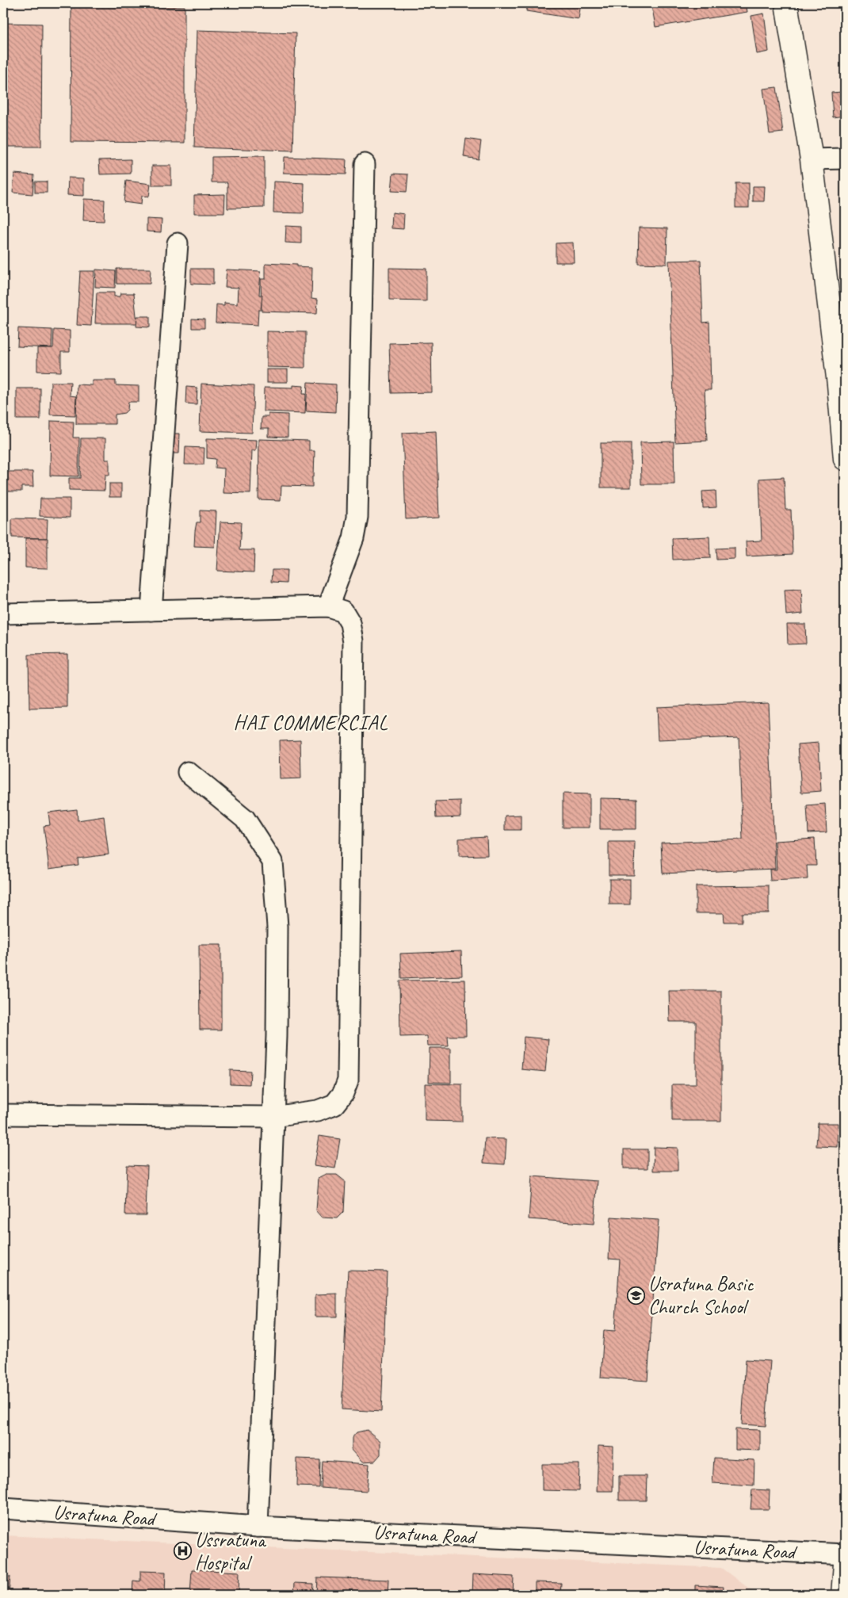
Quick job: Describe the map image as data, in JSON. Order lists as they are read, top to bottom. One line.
{"streets":{"street":["Usratuna Road"]},"districts":["HAI COMMERCIAL"],"places":{"school or university":["Usratuna Basic Church School"],"hospital":["Ussratuna Hospital"]}}
